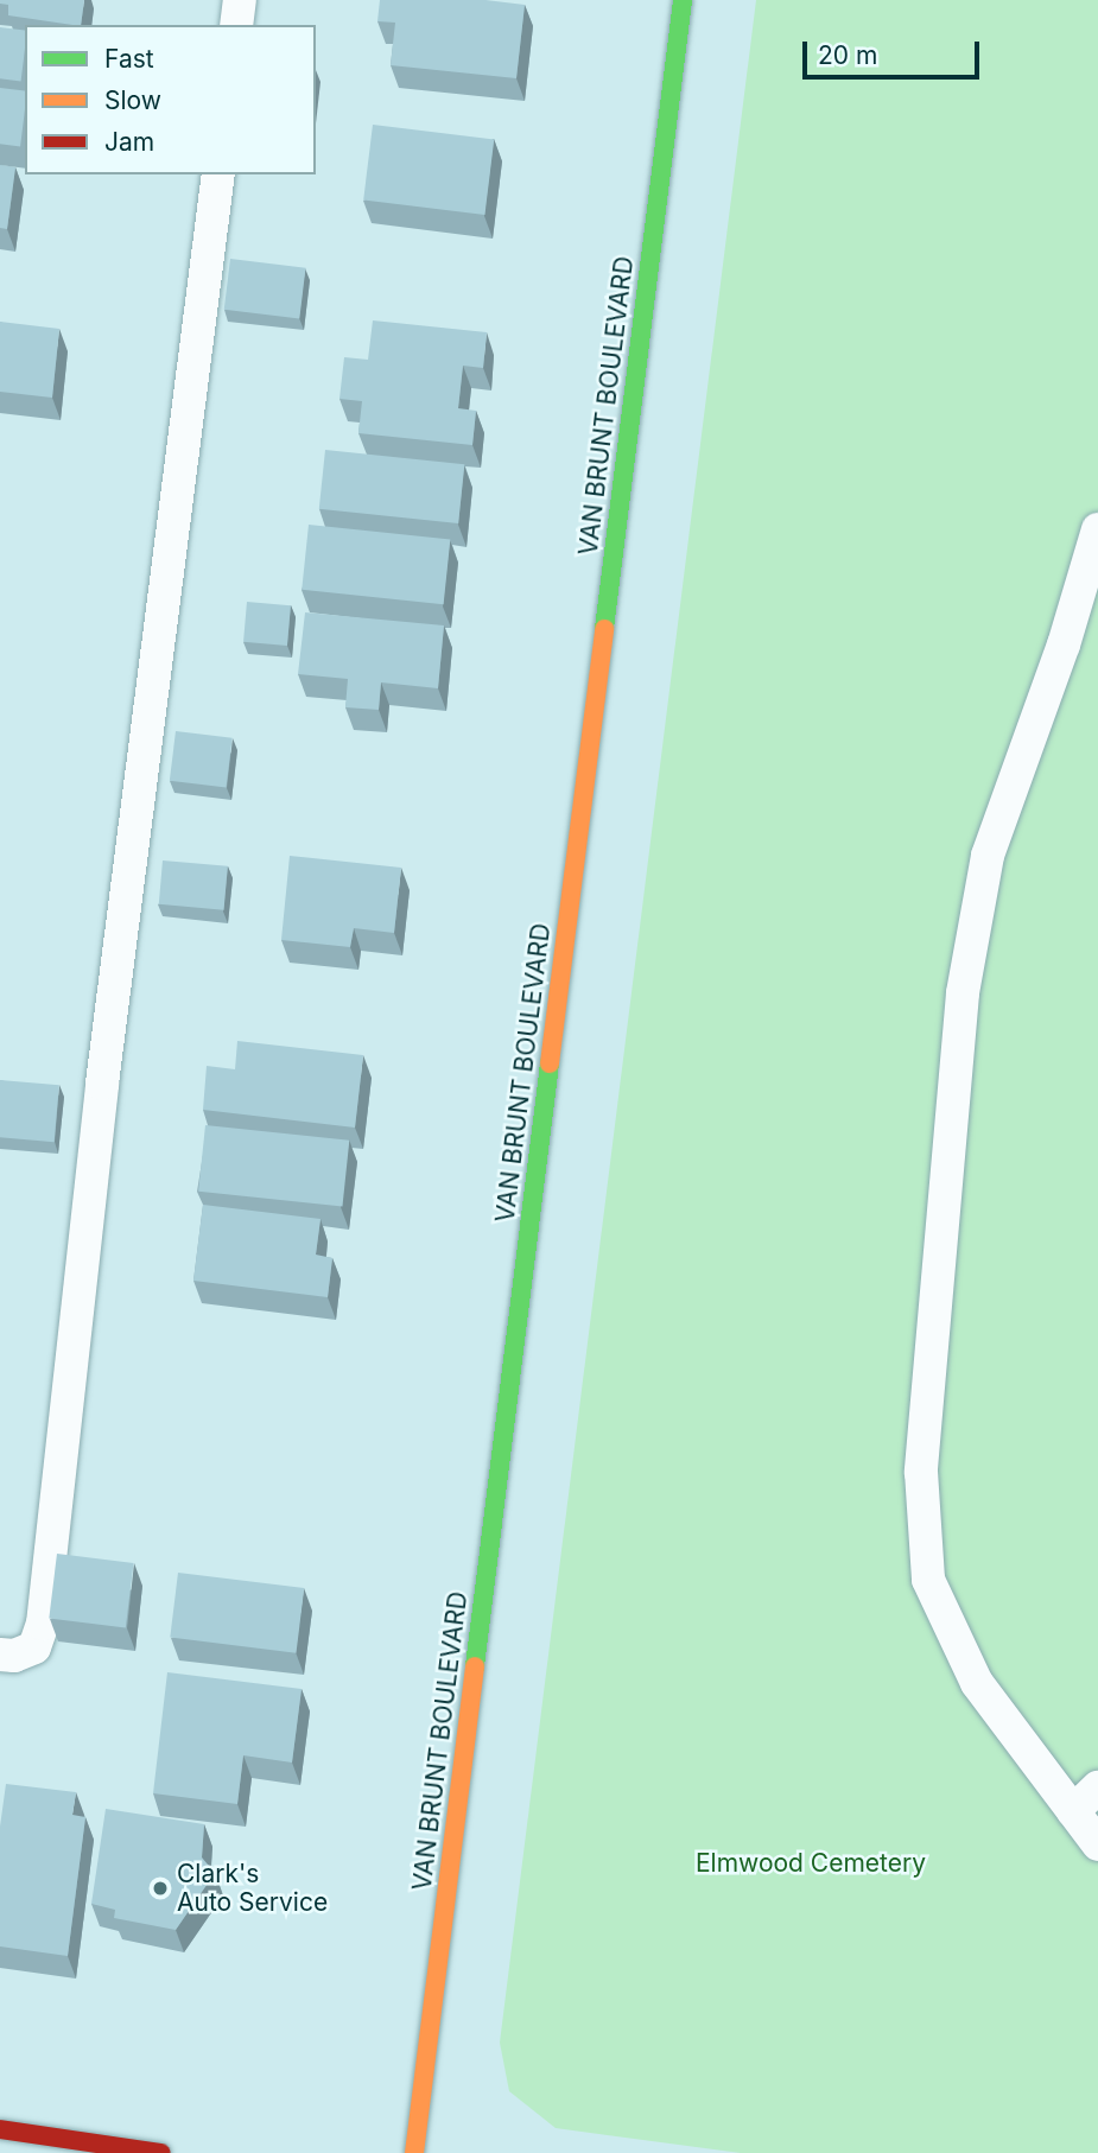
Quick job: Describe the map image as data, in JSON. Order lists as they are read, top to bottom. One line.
{"streets":{"street":["VAN BRUNT BOULEVARD"]},"parks":["Elmwood Cemetery"],"places":["Clark's Auto Service"],"legend":["Fast","Slow","Jam"],"scale_bar":"20 m"}
